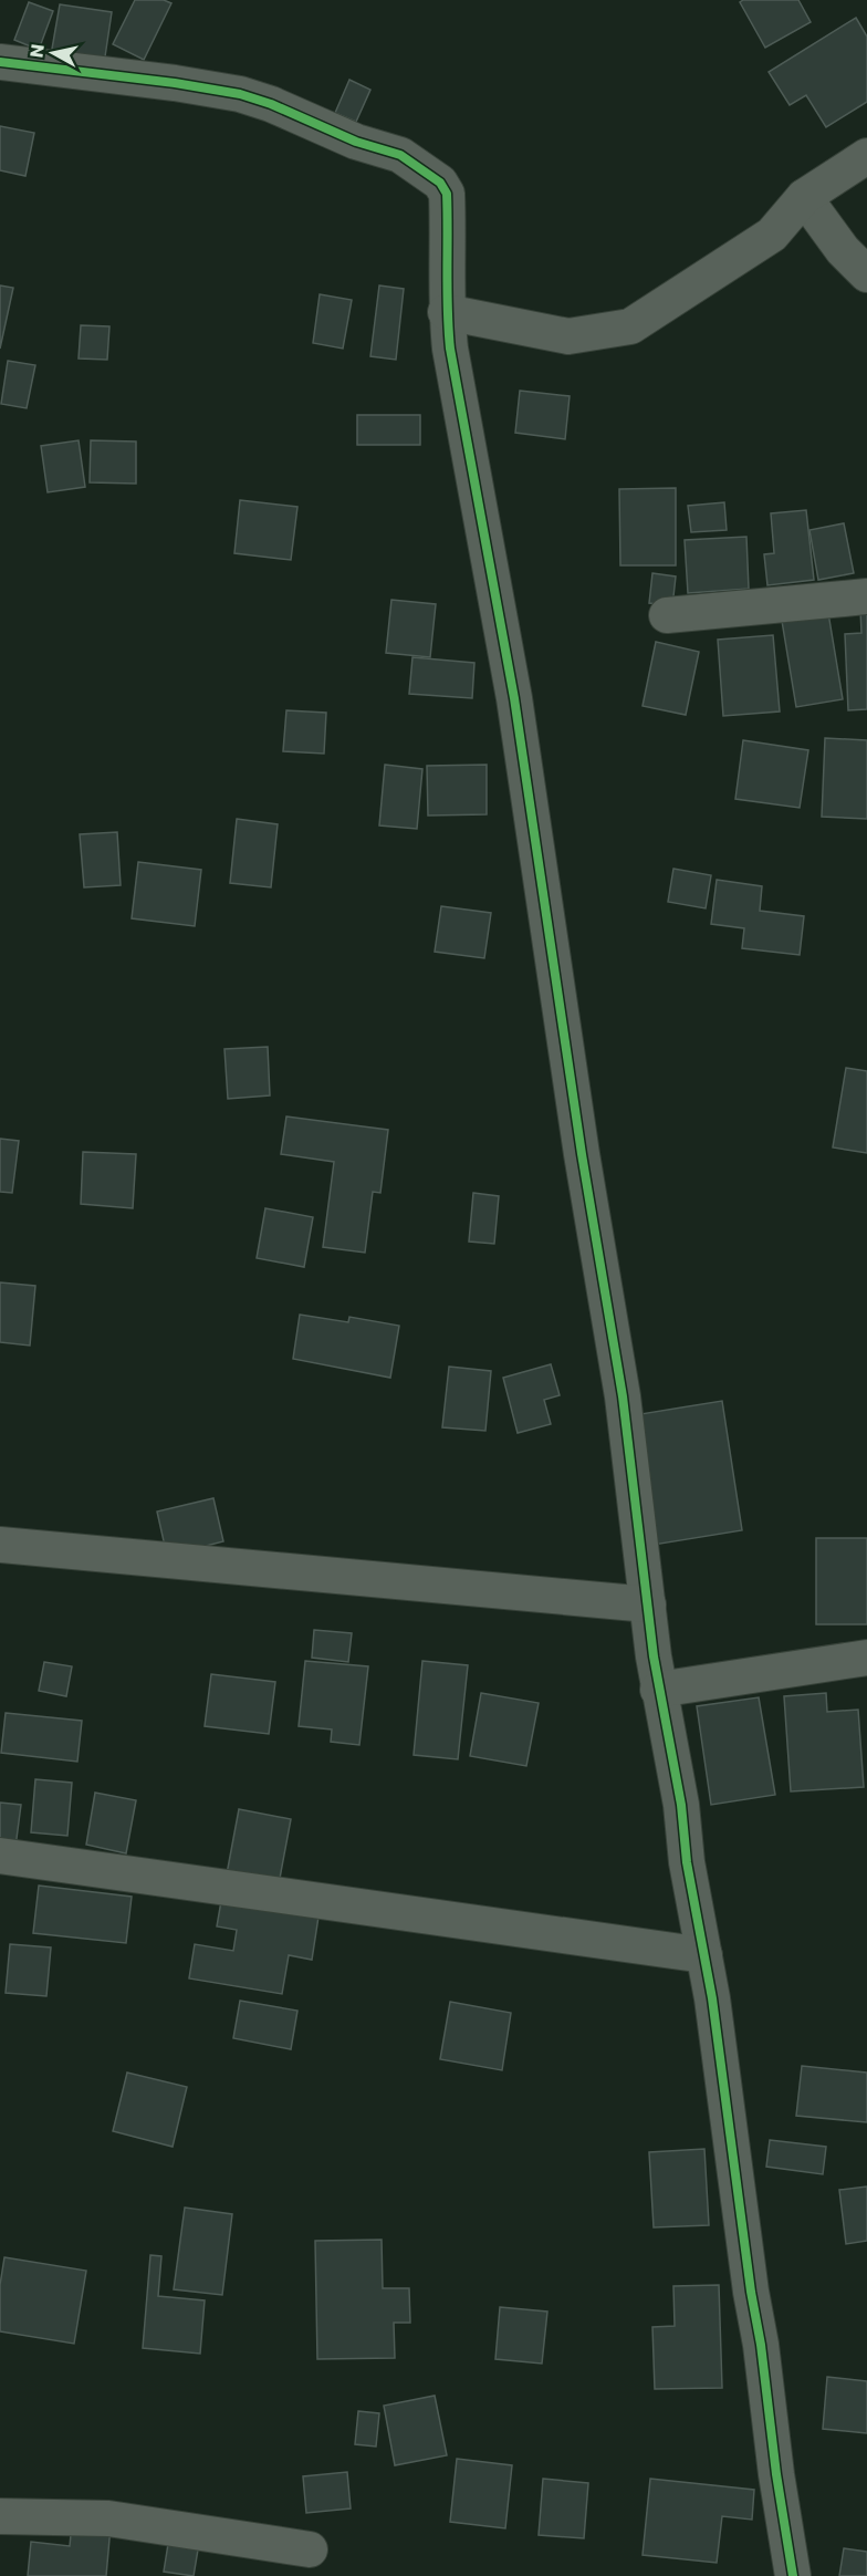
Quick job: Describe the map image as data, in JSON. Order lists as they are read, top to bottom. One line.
{"north":"left"}
